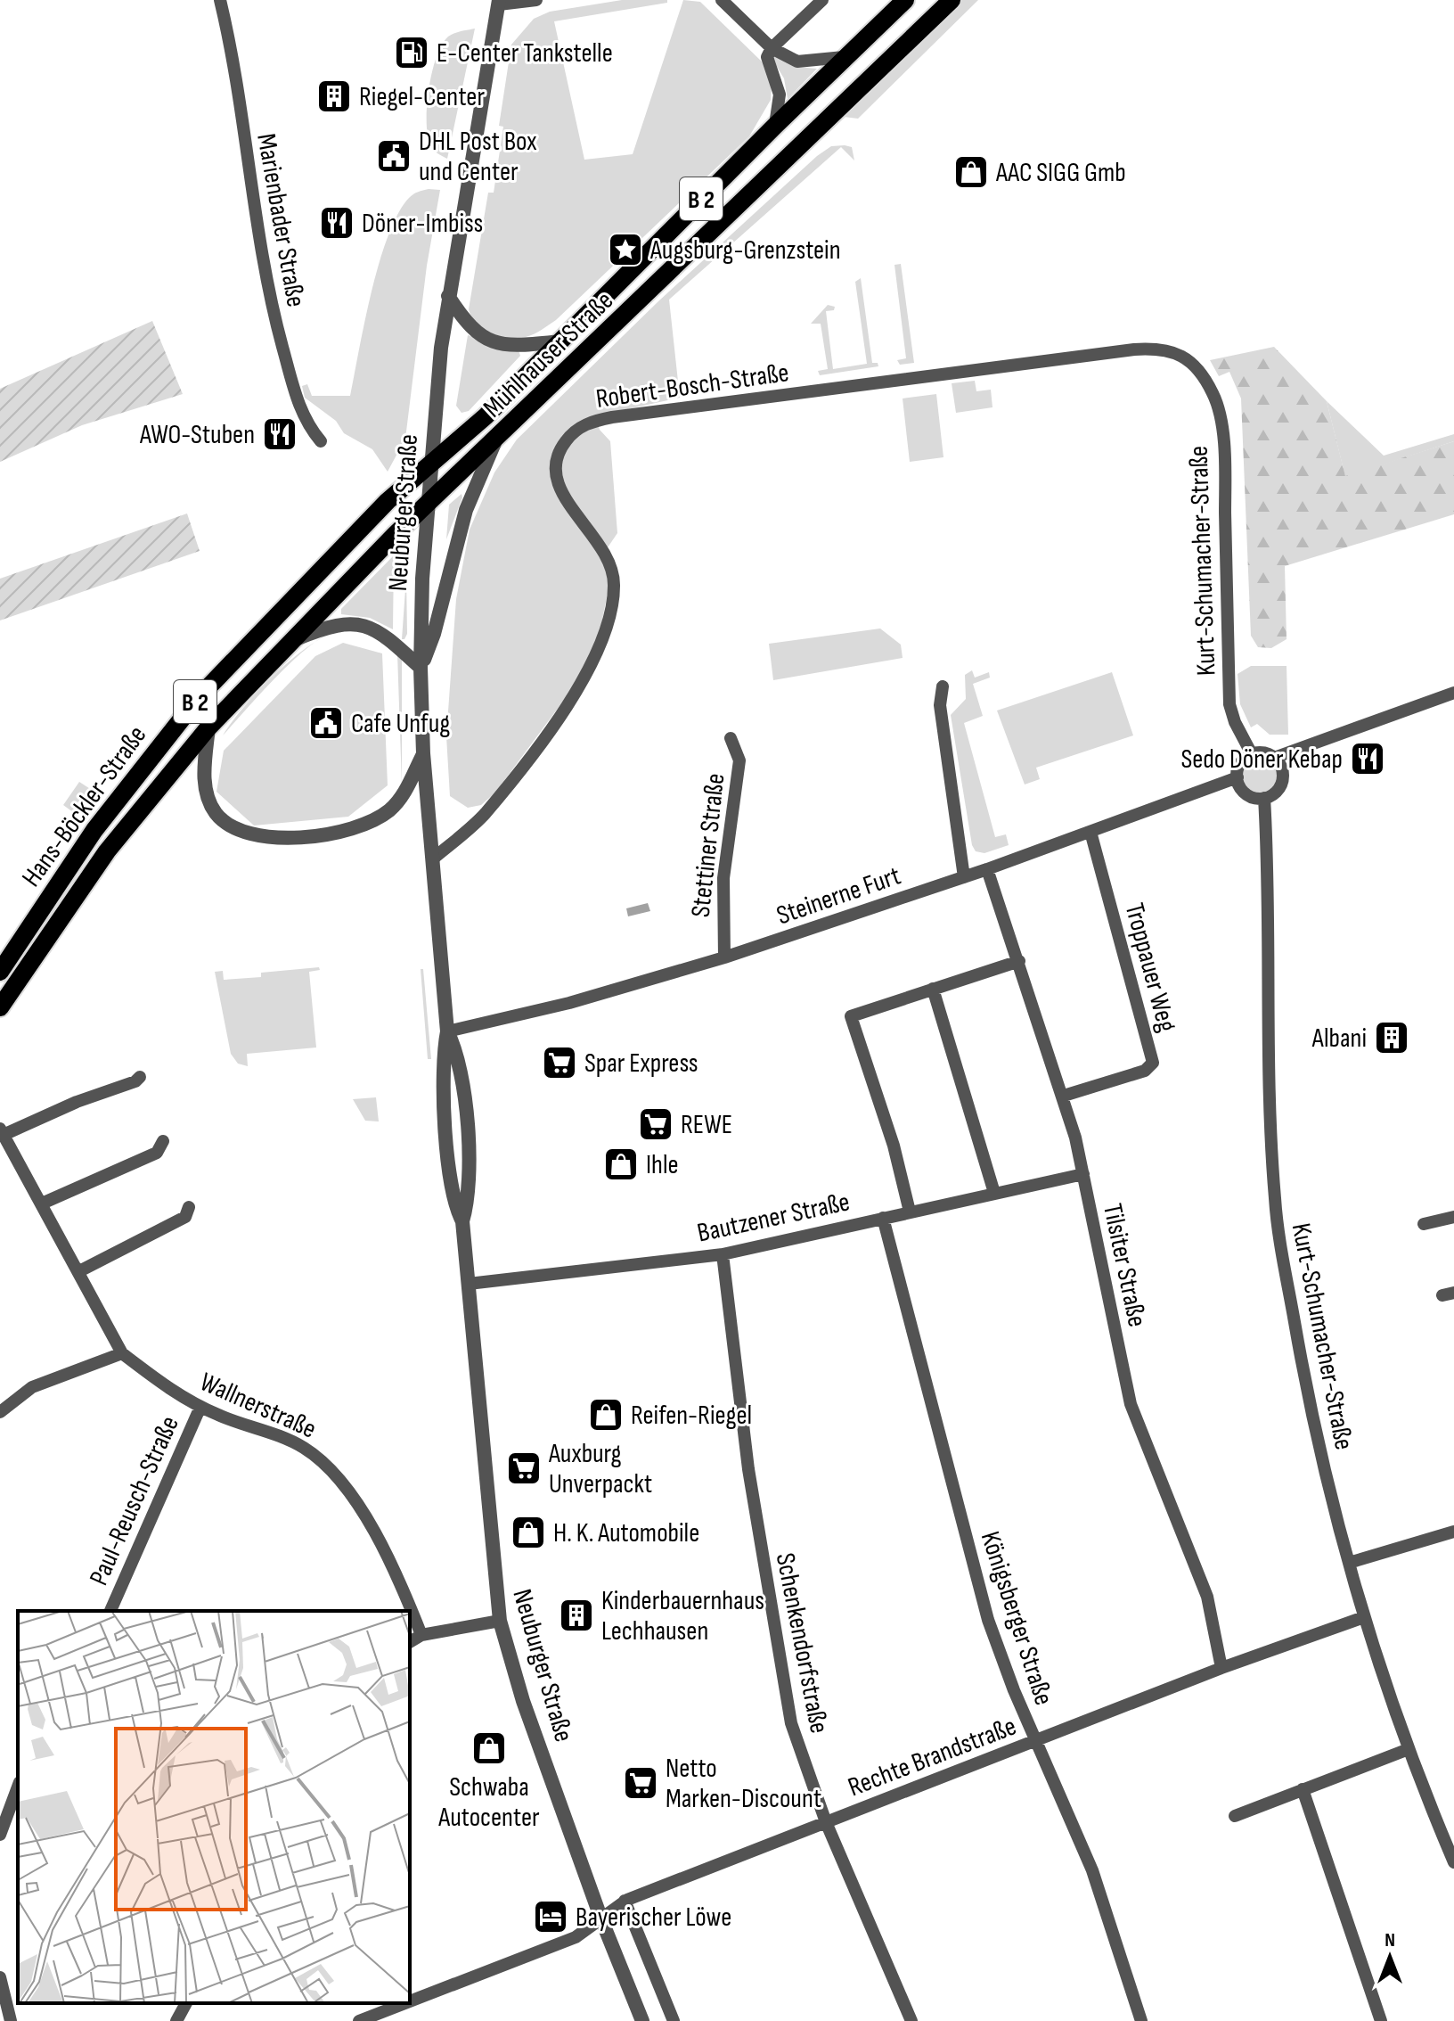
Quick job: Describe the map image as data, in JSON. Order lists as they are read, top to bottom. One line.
{"streets":{"main road":["B 2","Mühlhauser Straße","Hans-Böckler-Straße"],"street":["Marienbader Straße","Robert-Bosch-Straße","Neuburger Straße","Kurt-Schumacher-Straße","Stettiner Straße","Steinerne Furt","Troppauer Weg","Bautzener Straße","Tilsiter Straße","Wallnerstraße","Paul-Reusch-Straße","Königsberger Straße","Schenkendorfstraße","Rechte Brandstraße"]},"crossings":[["Mühlhauser Straße","Neuburger Straße"],["Mühlhauser Straße","Hans-Böckler-Straße"],["Robert-Bosch-Straße","Neuburger Straße"],["Robert-Bosch-Straße","Kurt-Schumacher-Straße"],["Neuburger Straße","Hans-Böckler-Straße"],["Neuburger Straße","Steinerne Furt"],["Neuburger Straße","Bautzener Straße"],["Neuburger Straße","Rechte Brandstraße"],["Kurt-Schumacher-Straße","Steinerne Furt"],["Kurt-Schumacher-Straße","Rechte Brandstraße"],["Stettiner Straße","Steinerne Furt"],["Steinerne Furt","Troppauer Weg"],["Steinerne Furt","Tilsiter Straße"],["Troppauer Weg","Tilsiter Straße"],["Bautzener Straße","Tilsiter Straße"],["Bautzener Straße","Königsberger Straße"],["Bautzener Straße","Schenkendorfstraße"],["Tilsiter Straße","Rechte Brandstraße"],["Wallnerstraße","Paul-Reusch-Straße"],["Königsberger Straße","Rechte Brandstraße"],["Schenkendorfstraße","Rechte Brandstraße"]],"places":{"fuel station":["E-Center Tankstelle"],"building":["Riegel-Center","Albani","Kinderbauernhaus Lechhausen"],"public building":["DHL Post Box und Center","Cafe Unfug"],"shop":["AAC SIGG Gmb","Ihle","Reifen-Riegel","H. K. Automobile","Schwaba Autocenter"],"restaurant":["Döner-Imbiss","AWO-Stuben","Sedo Döner Kebap"],"place":["Augsburg-Grenzstein"],"supermarket":["Spar Express","REWE","Auxburg Unverpackt","Netto Marken-Discount"],"hotel":["Bayerischer Löwe"]},"north":"top"}
